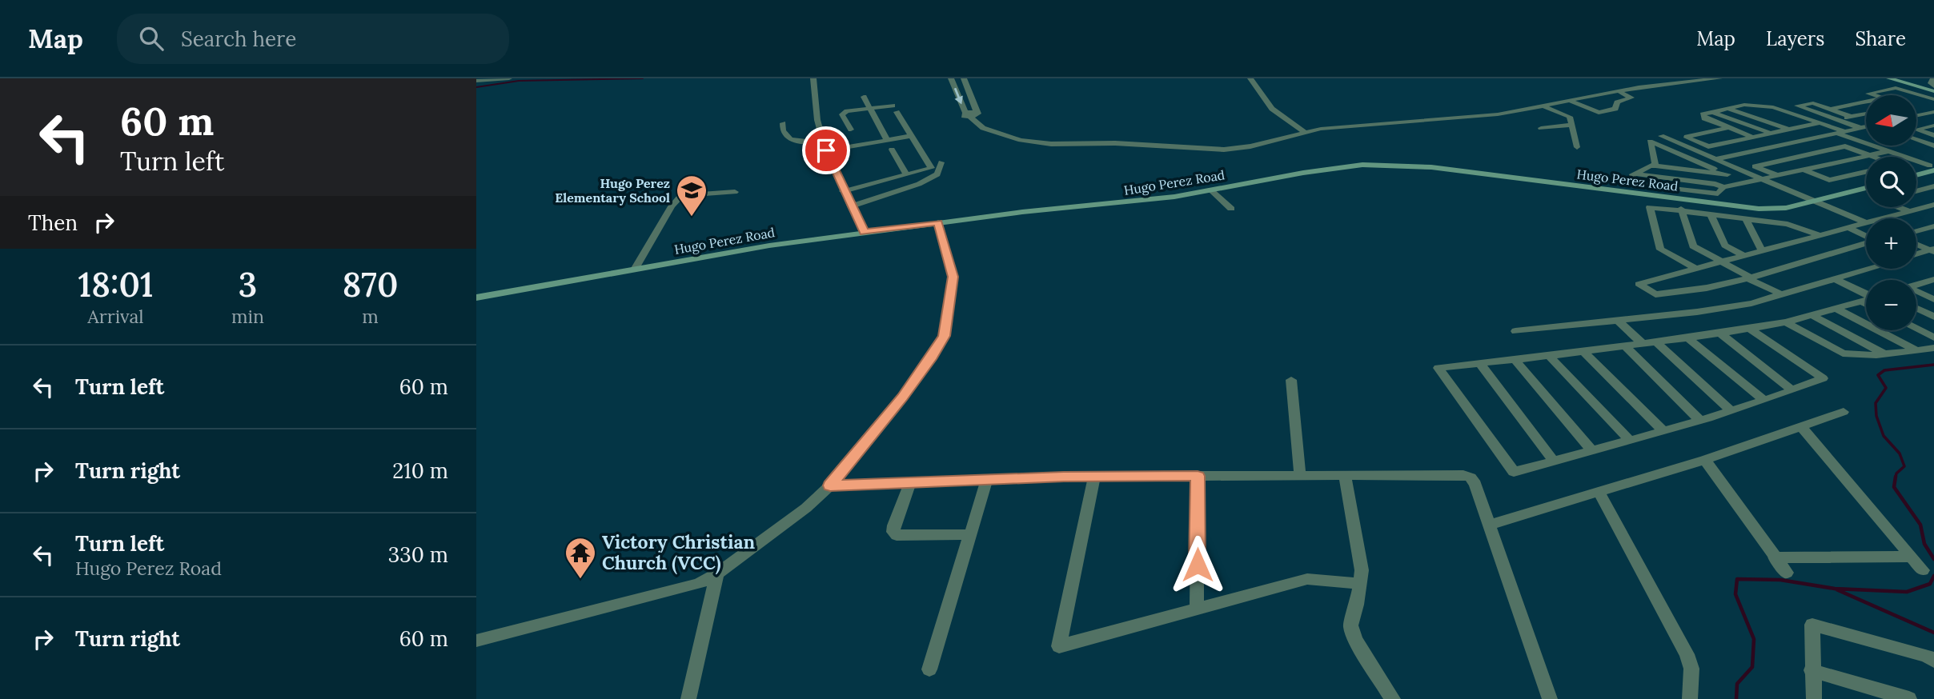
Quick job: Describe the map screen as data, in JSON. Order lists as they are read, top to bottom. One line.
{"streets":{"street":["Hugo Perez Road"]},"places":{"school or university":["Hugo Perez Elementary School"],"temple":["Victory Christian Church (VCC)"]},"north":"left","page":{"header":"Map","search":"Search here","nav":["Map","Layers","Share"],"turn":["60 m","Turn left"],"map_buttons":["+","−"],"then":"Then","eta":["18:01","Arrival","3","min","870","m"],"list":[{"name":"Turn left","value":"60 m"},{"name":"Turn right","value":"210 m"},{"name":"Turn left","note":"Hugo Perez Road","value":"330 m"},{"name":"Turn right","value":"60 m"}]}}
